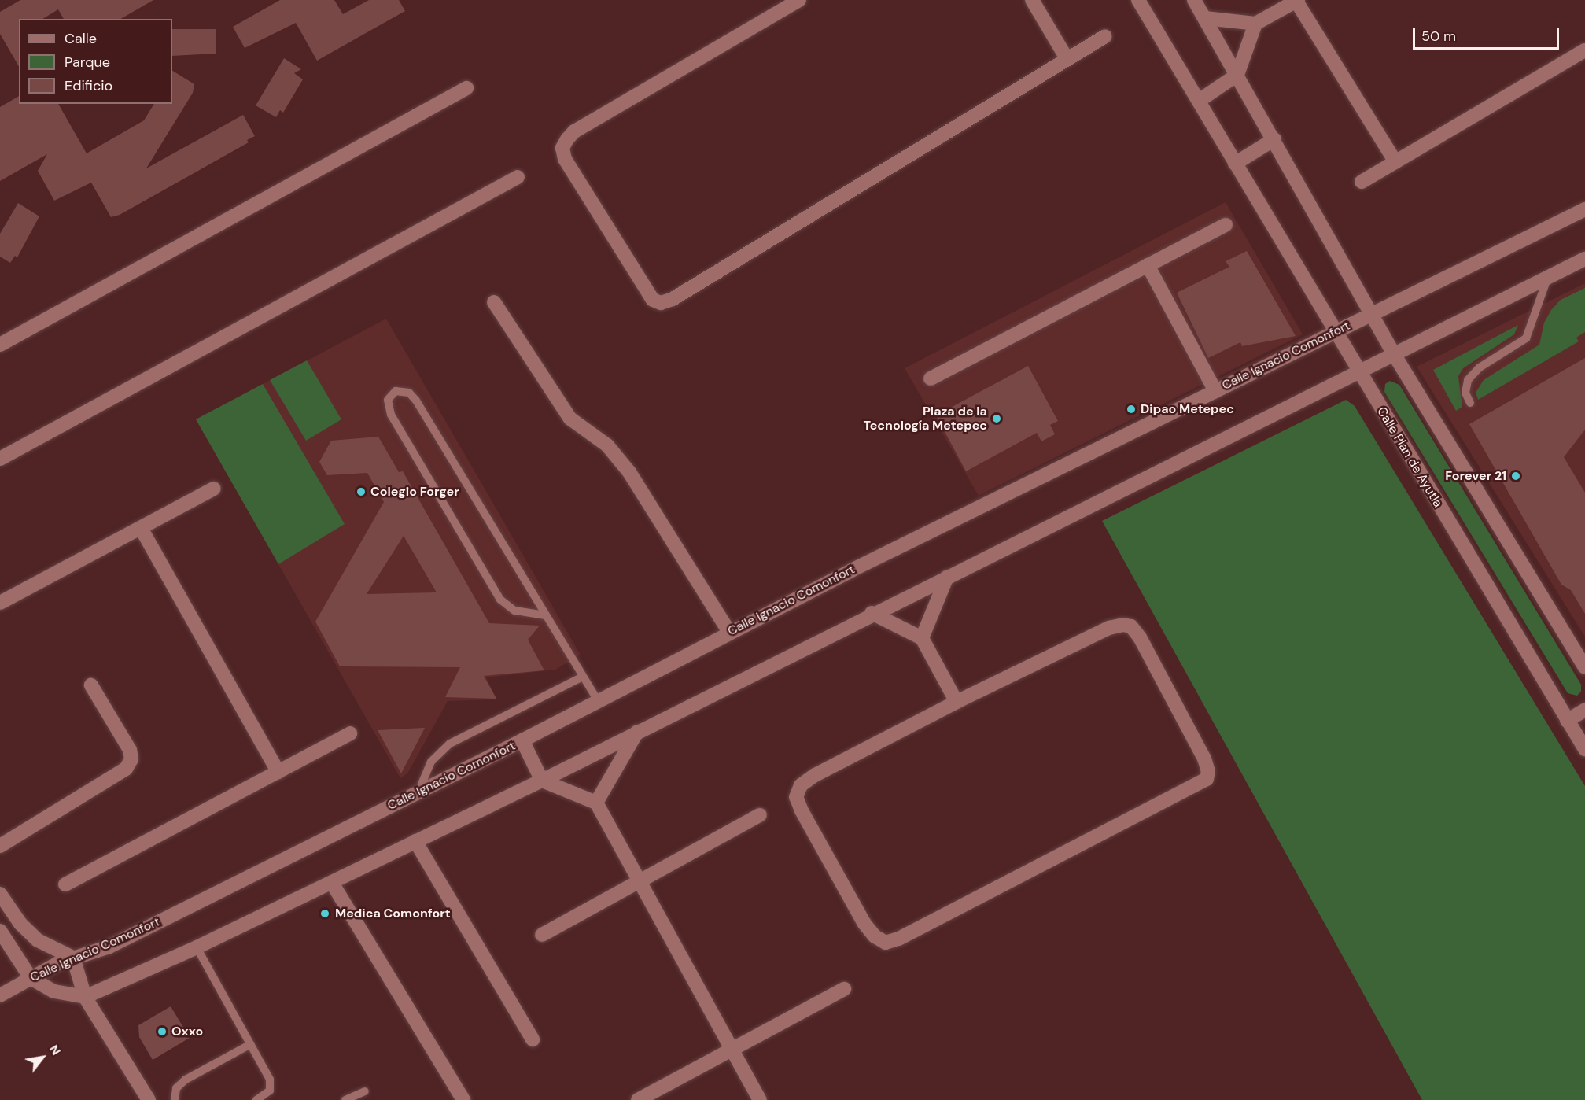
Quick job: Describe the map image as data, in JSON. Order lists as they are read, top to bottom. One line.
{"streets":{"street":["Calle Ignacio Comonfort","Calle Plan de Ayutla"]},"crossings":[["Calle Ignacio Comonfort","Calle Plan de Ayutla"]],"places":["Dipao Metepec","Plaza de la Tecnología Metepec","Forever 21","Colegio Forger","Medica Comonfort","Oxxo"],"legend":["Calle","Parque","Edificio"],"scale_bar":"50 m","north":"top right"}
